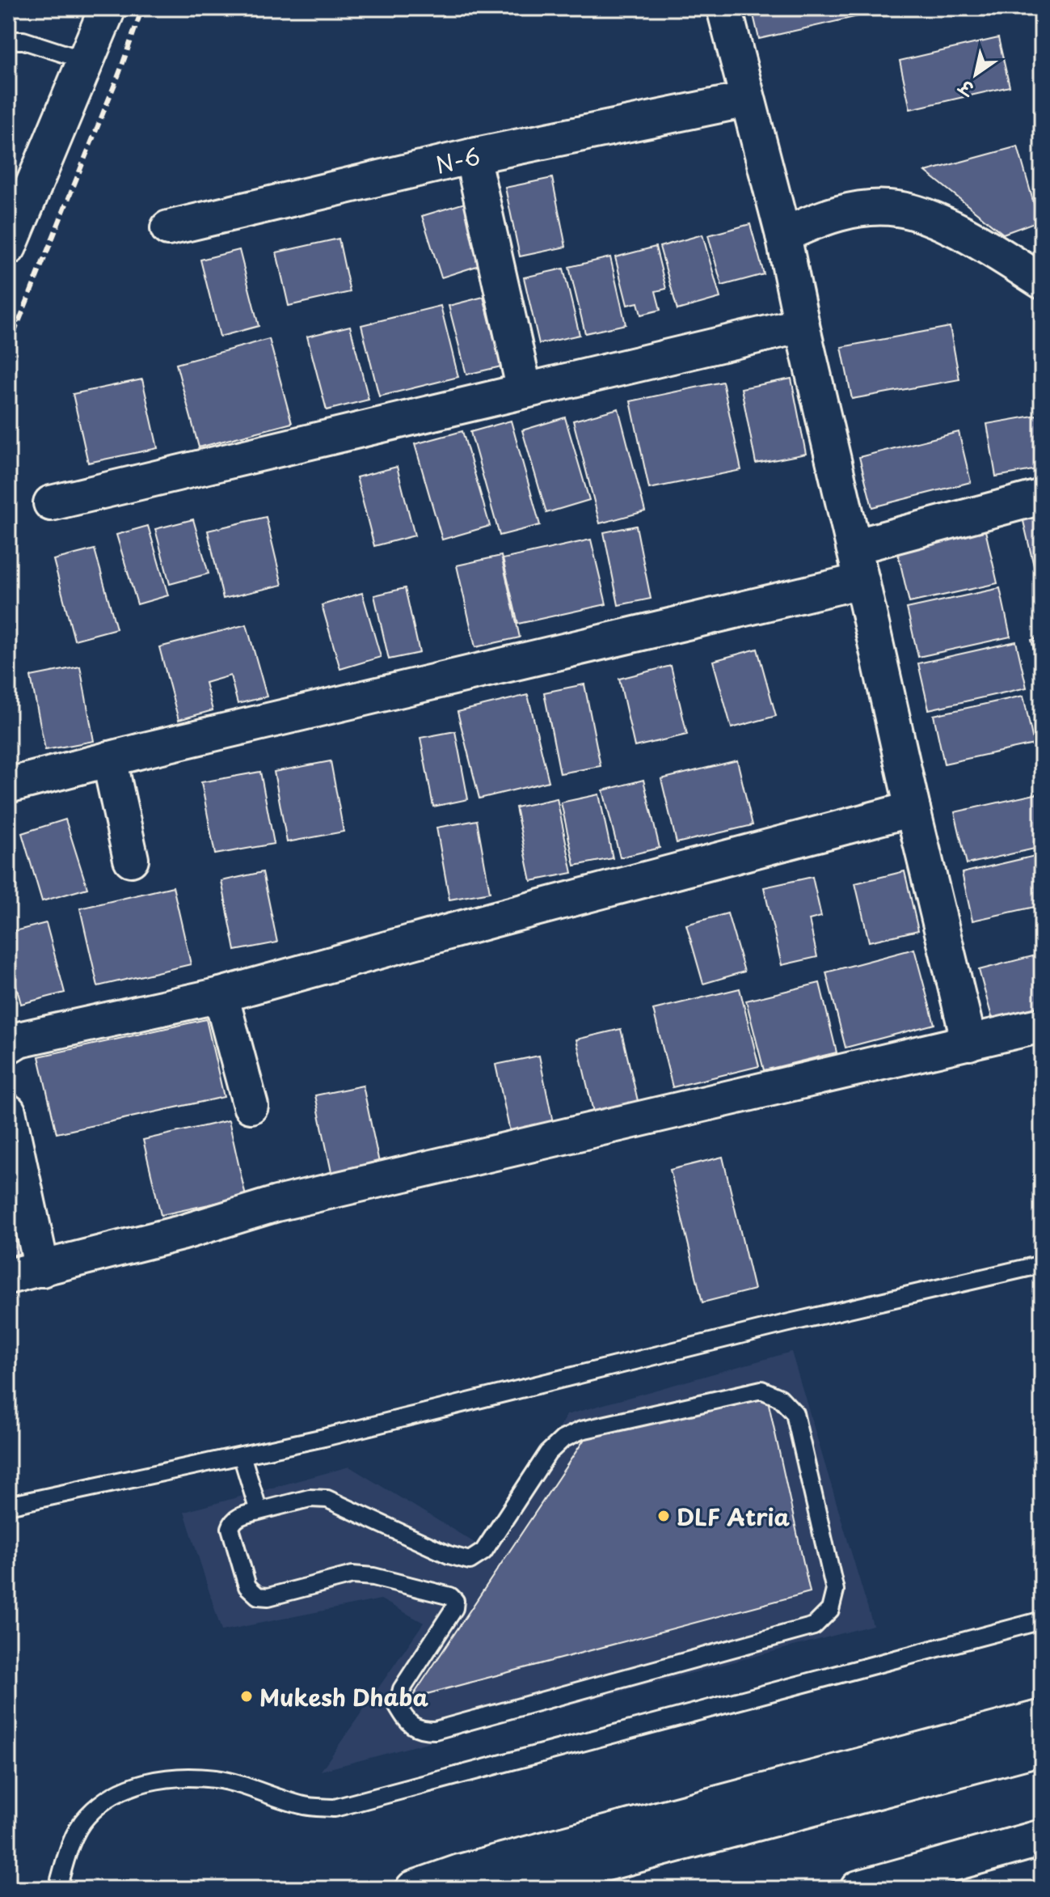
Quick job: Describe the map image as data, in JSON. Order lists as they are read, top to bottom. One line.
{"streets":{"street":["N-6"]},"places":["DLF Atria","Mukesh Dhaba"],"north":"bottom left"}
